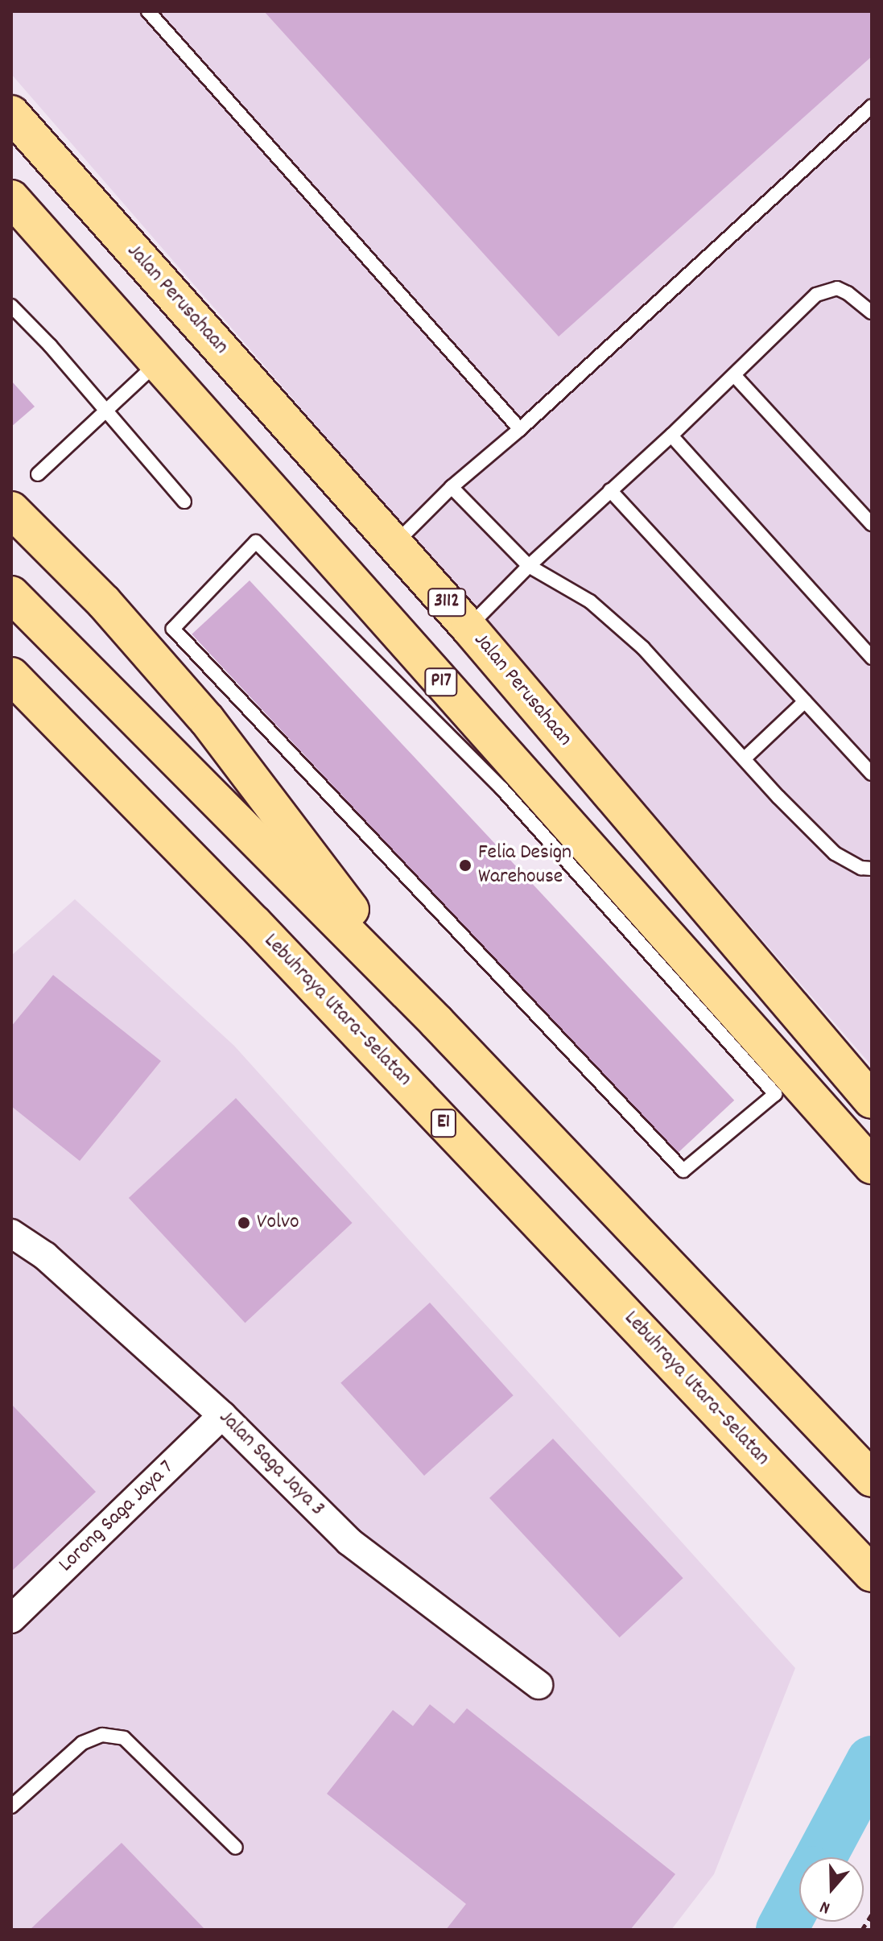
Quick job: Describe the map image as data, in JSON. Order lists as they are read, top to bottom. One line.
{"streets":{"main road":["Jalan Perusahaan","3112","P17","Lebuhraya Utara–Selatan","E1"],"street":["Jalan Saga Jaya 3","Lorong Saga Jaya 7"]},"crossings":[["Jalan Saga Jaya 3","Lorong Saga Jaya 7"]],"places":["Felia Design Warehouse","Volvo"],"north":"bottom"}
